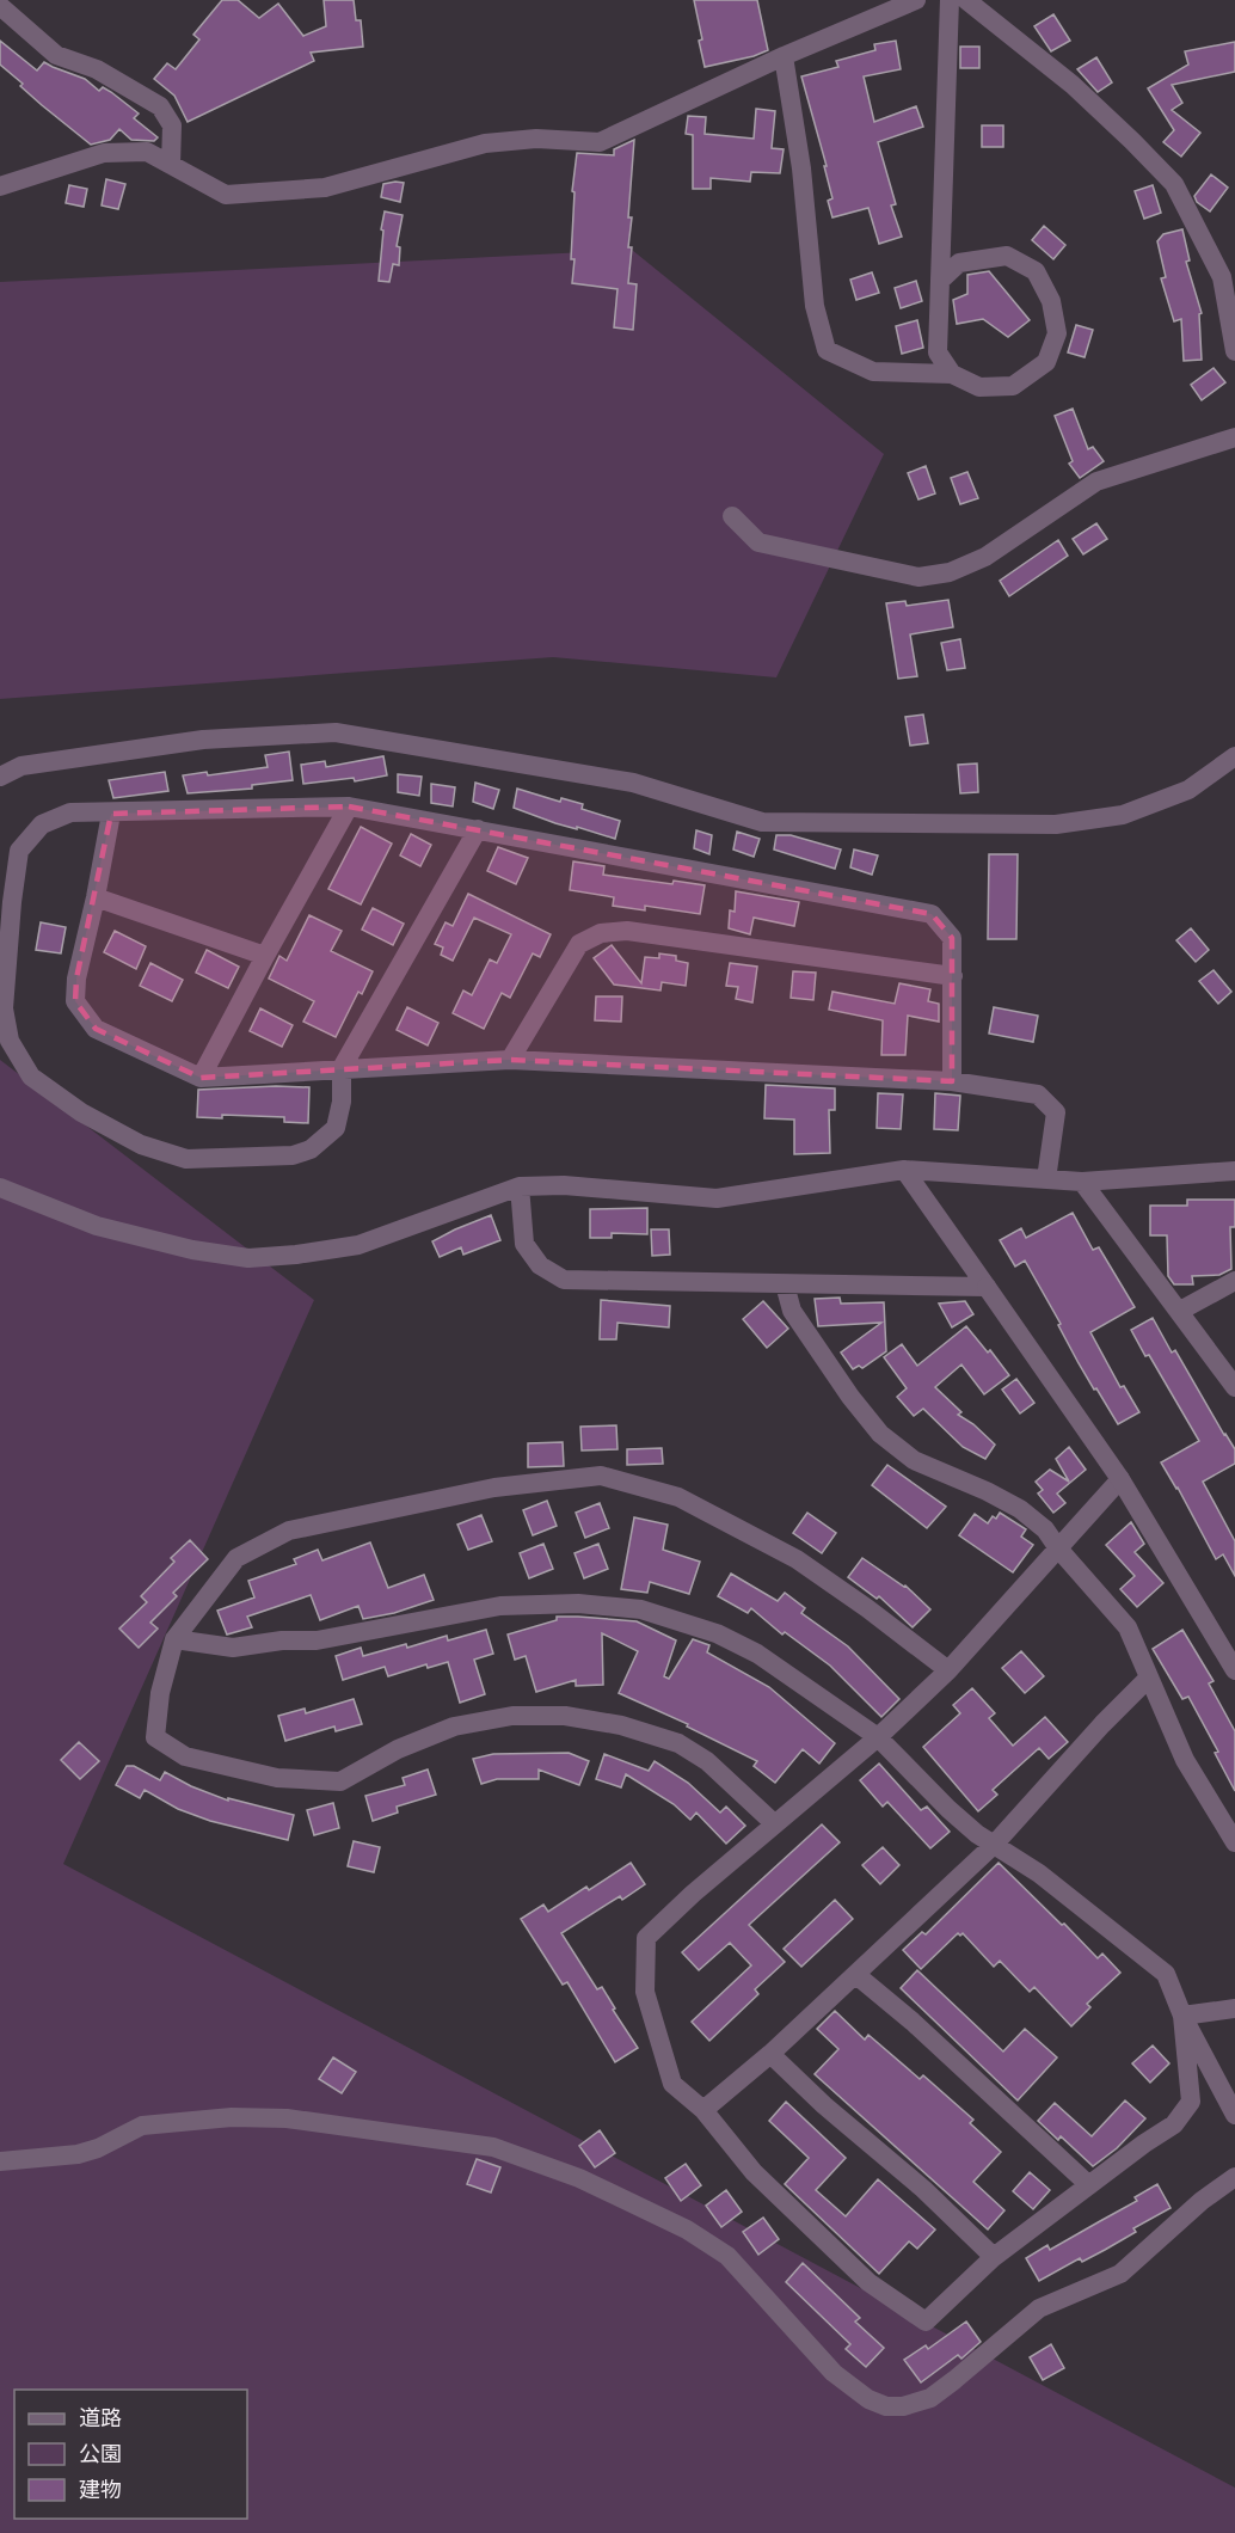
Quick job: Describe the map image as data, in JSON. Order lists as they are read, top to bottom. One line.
{"legend":["道路","公園","建物"]}
